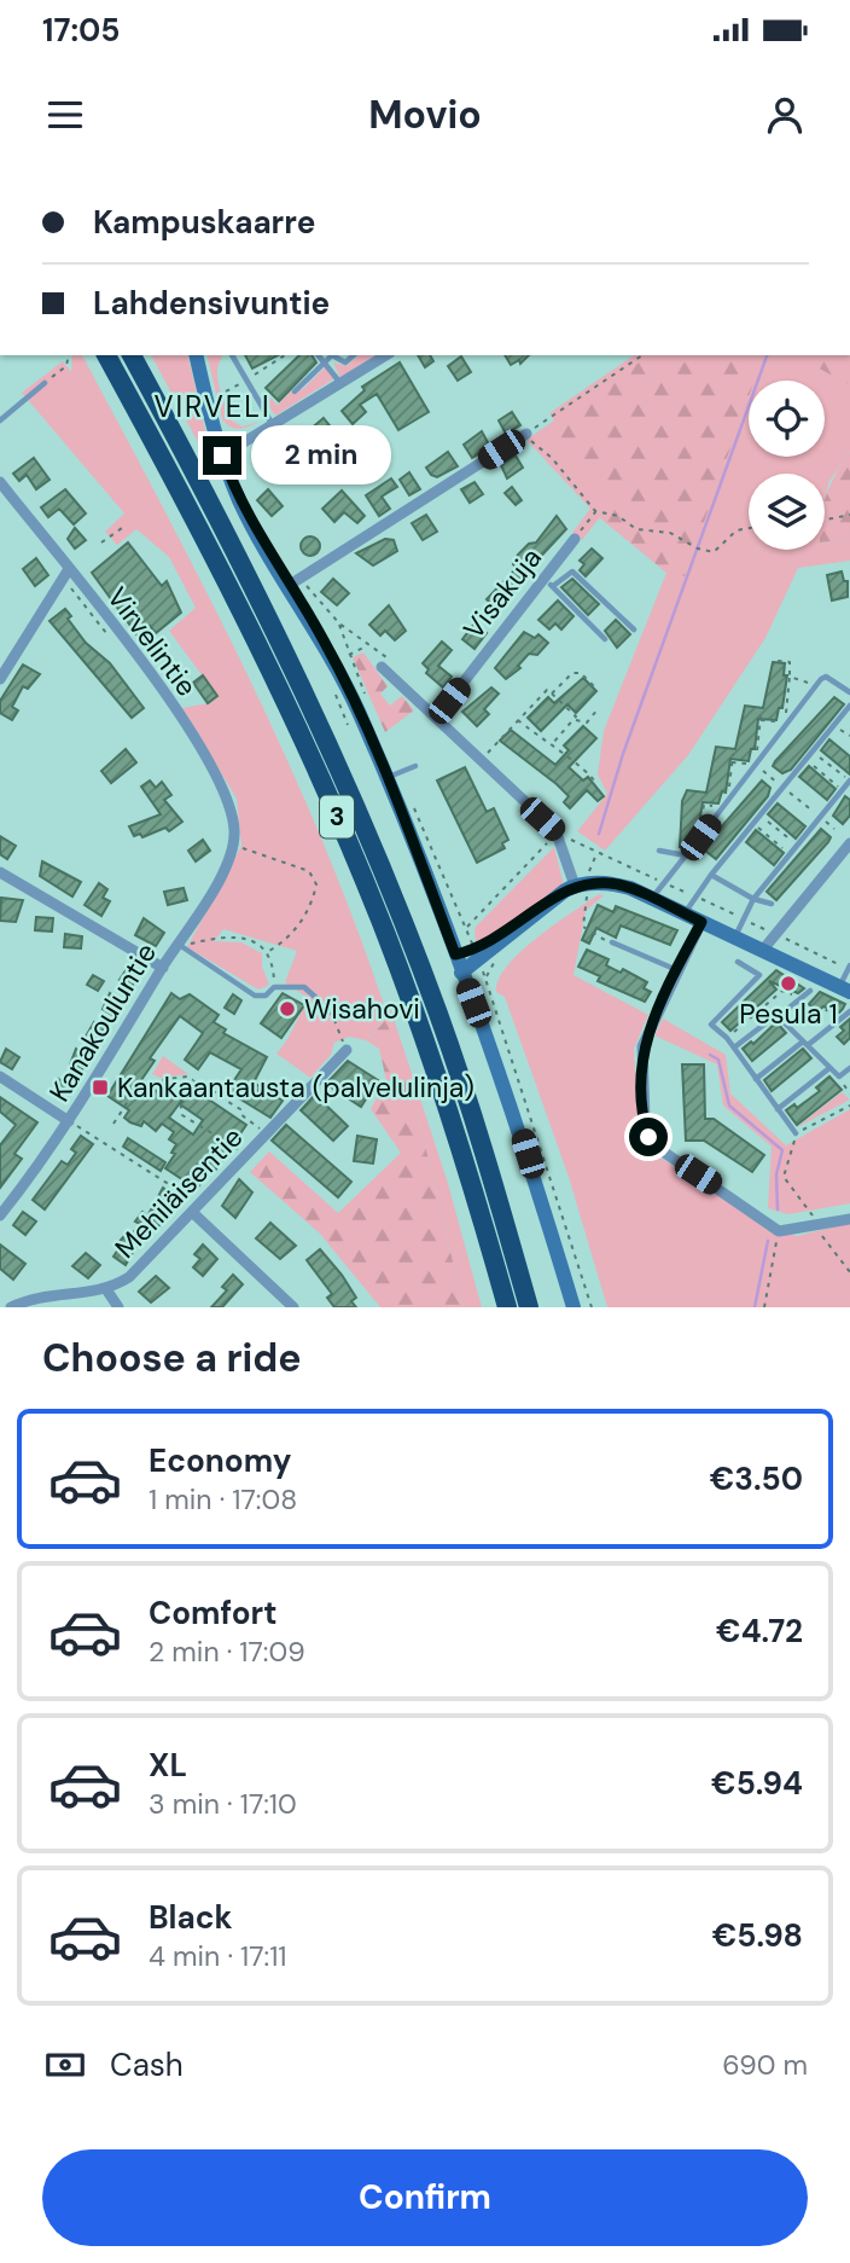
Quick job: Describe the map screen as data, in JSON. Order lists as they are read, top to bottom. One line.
{"streets":{"highway":["3"],"street":["Visakuja","Virvelintie","Kanakouluntie","Mehiläisentie"]},"crossings":[["Virvelintie","Kanakouluntie"]],"districts":["VIRVELI"],"places":{"other":["Pesula 1","Wisahovi"],"transit":["Kankaantausta (palvelulinja)"]},"page":{"status":"17:05","header":"Movio","banner":["Kampuskaarre","Lahdensivuntie"],"bubble":"2 min","heading":"Choose a ride","list":[{"name":"Economy","note":"1 min · 17:08","value":"€3.50"},{"name":"Comfort","note":"2 min · 17:09","value":"€4.72"},{"name":"XL","note":"3 min · 17:10","value":"€5.94"},{"name":"Black","note":"4 min · 17:11","value":"€5.98"}],"pay":["Cash","690 m"],"buttons":"Confirm"}}
